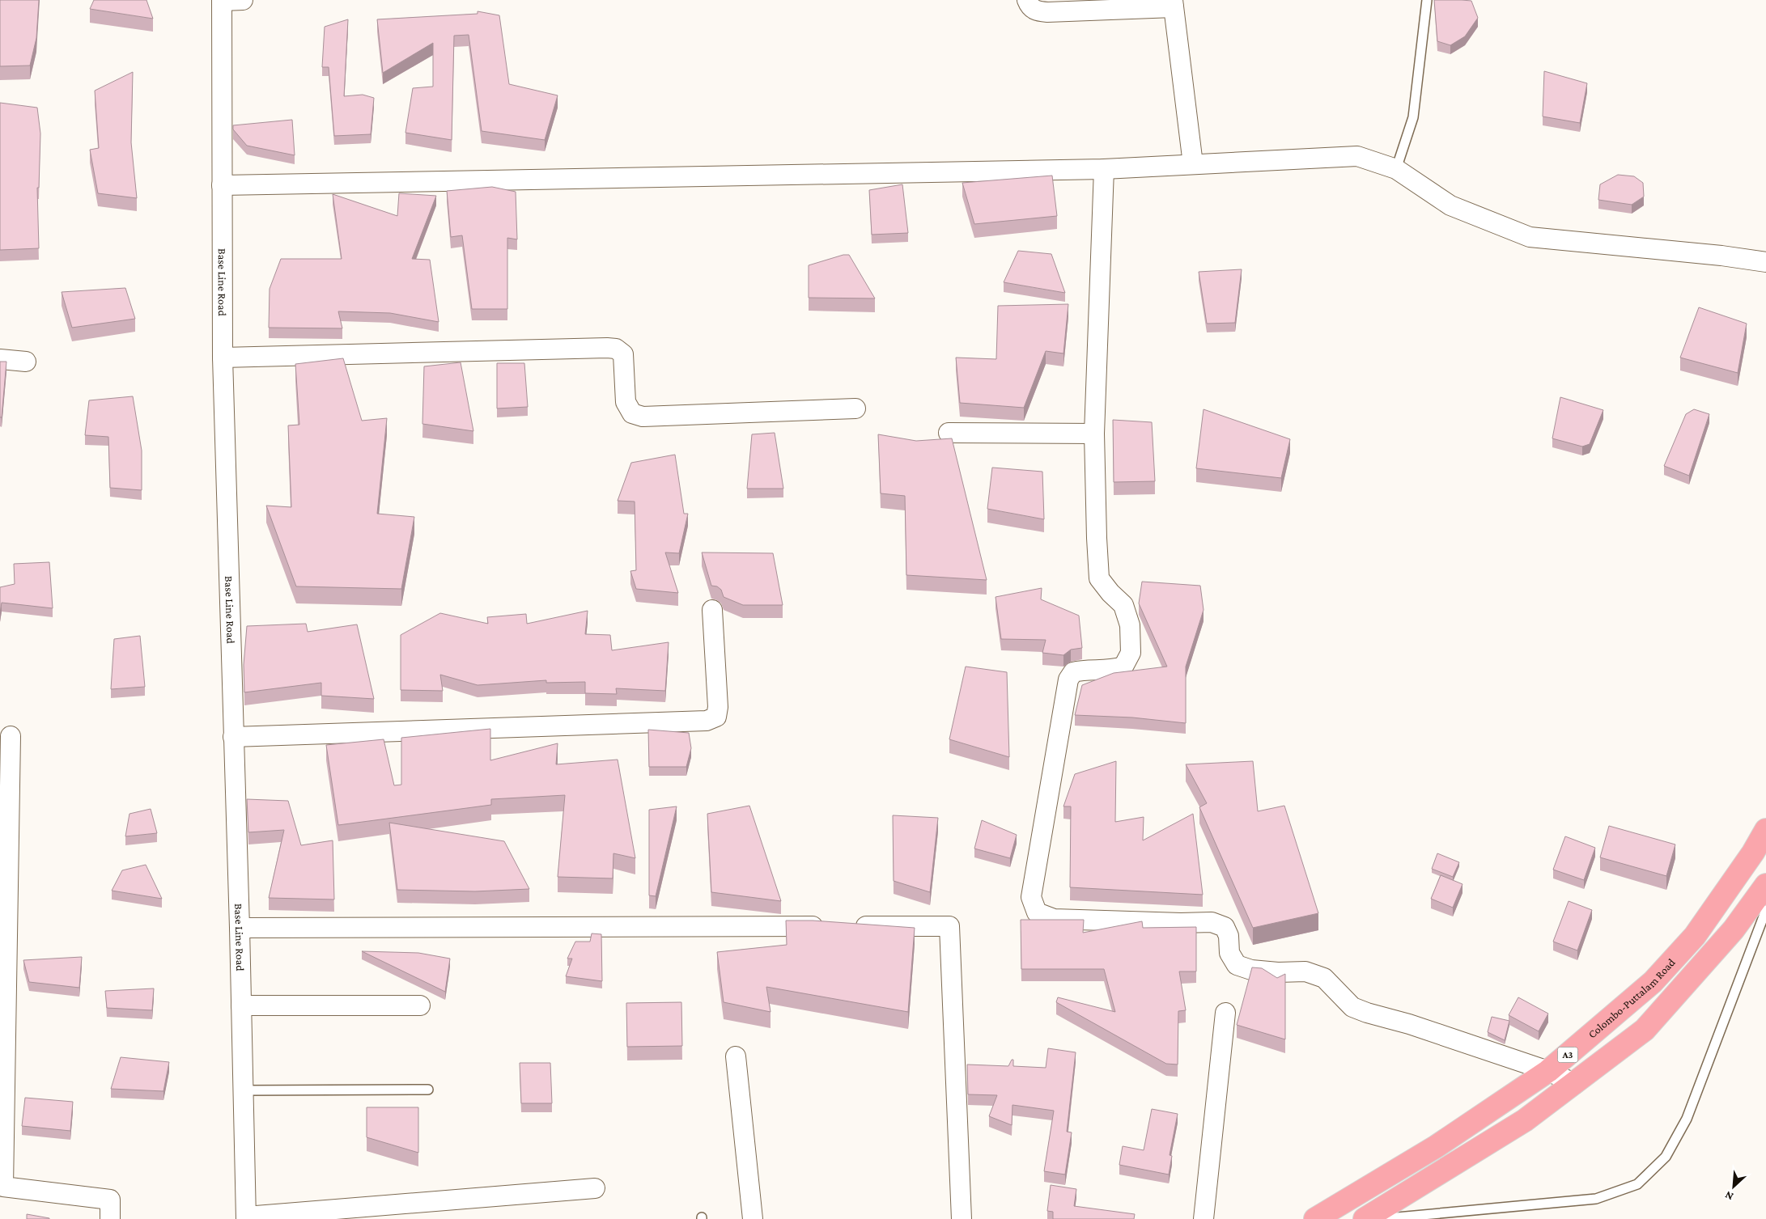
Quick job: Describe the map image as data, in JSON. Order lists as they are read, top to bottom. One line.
{"streets":{"highway":["Colombo-Puttalam Road","A3"],"street":["Base Line Road"]},"north":"bottom left"}
